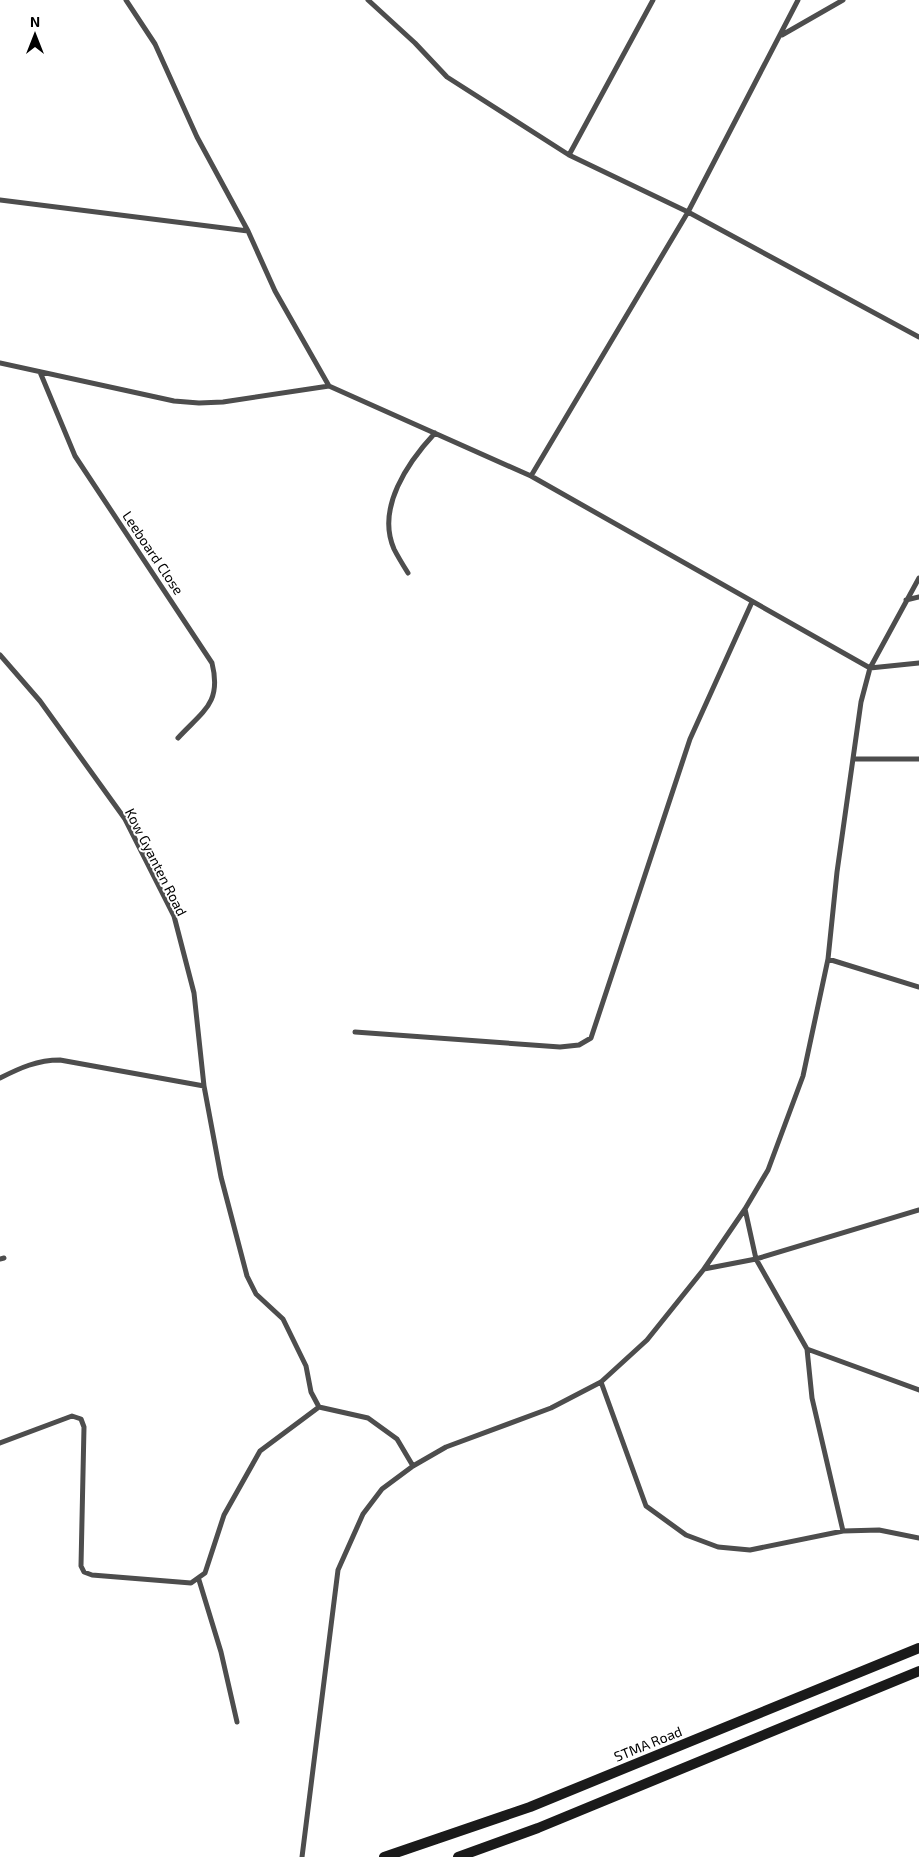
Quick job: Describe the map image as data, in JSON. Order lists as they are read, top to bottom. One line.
{"streets":{"main road":["STMA Road"],"street":["Leeboard Close","Kow Gyanten Road"]},"north":"top"}
